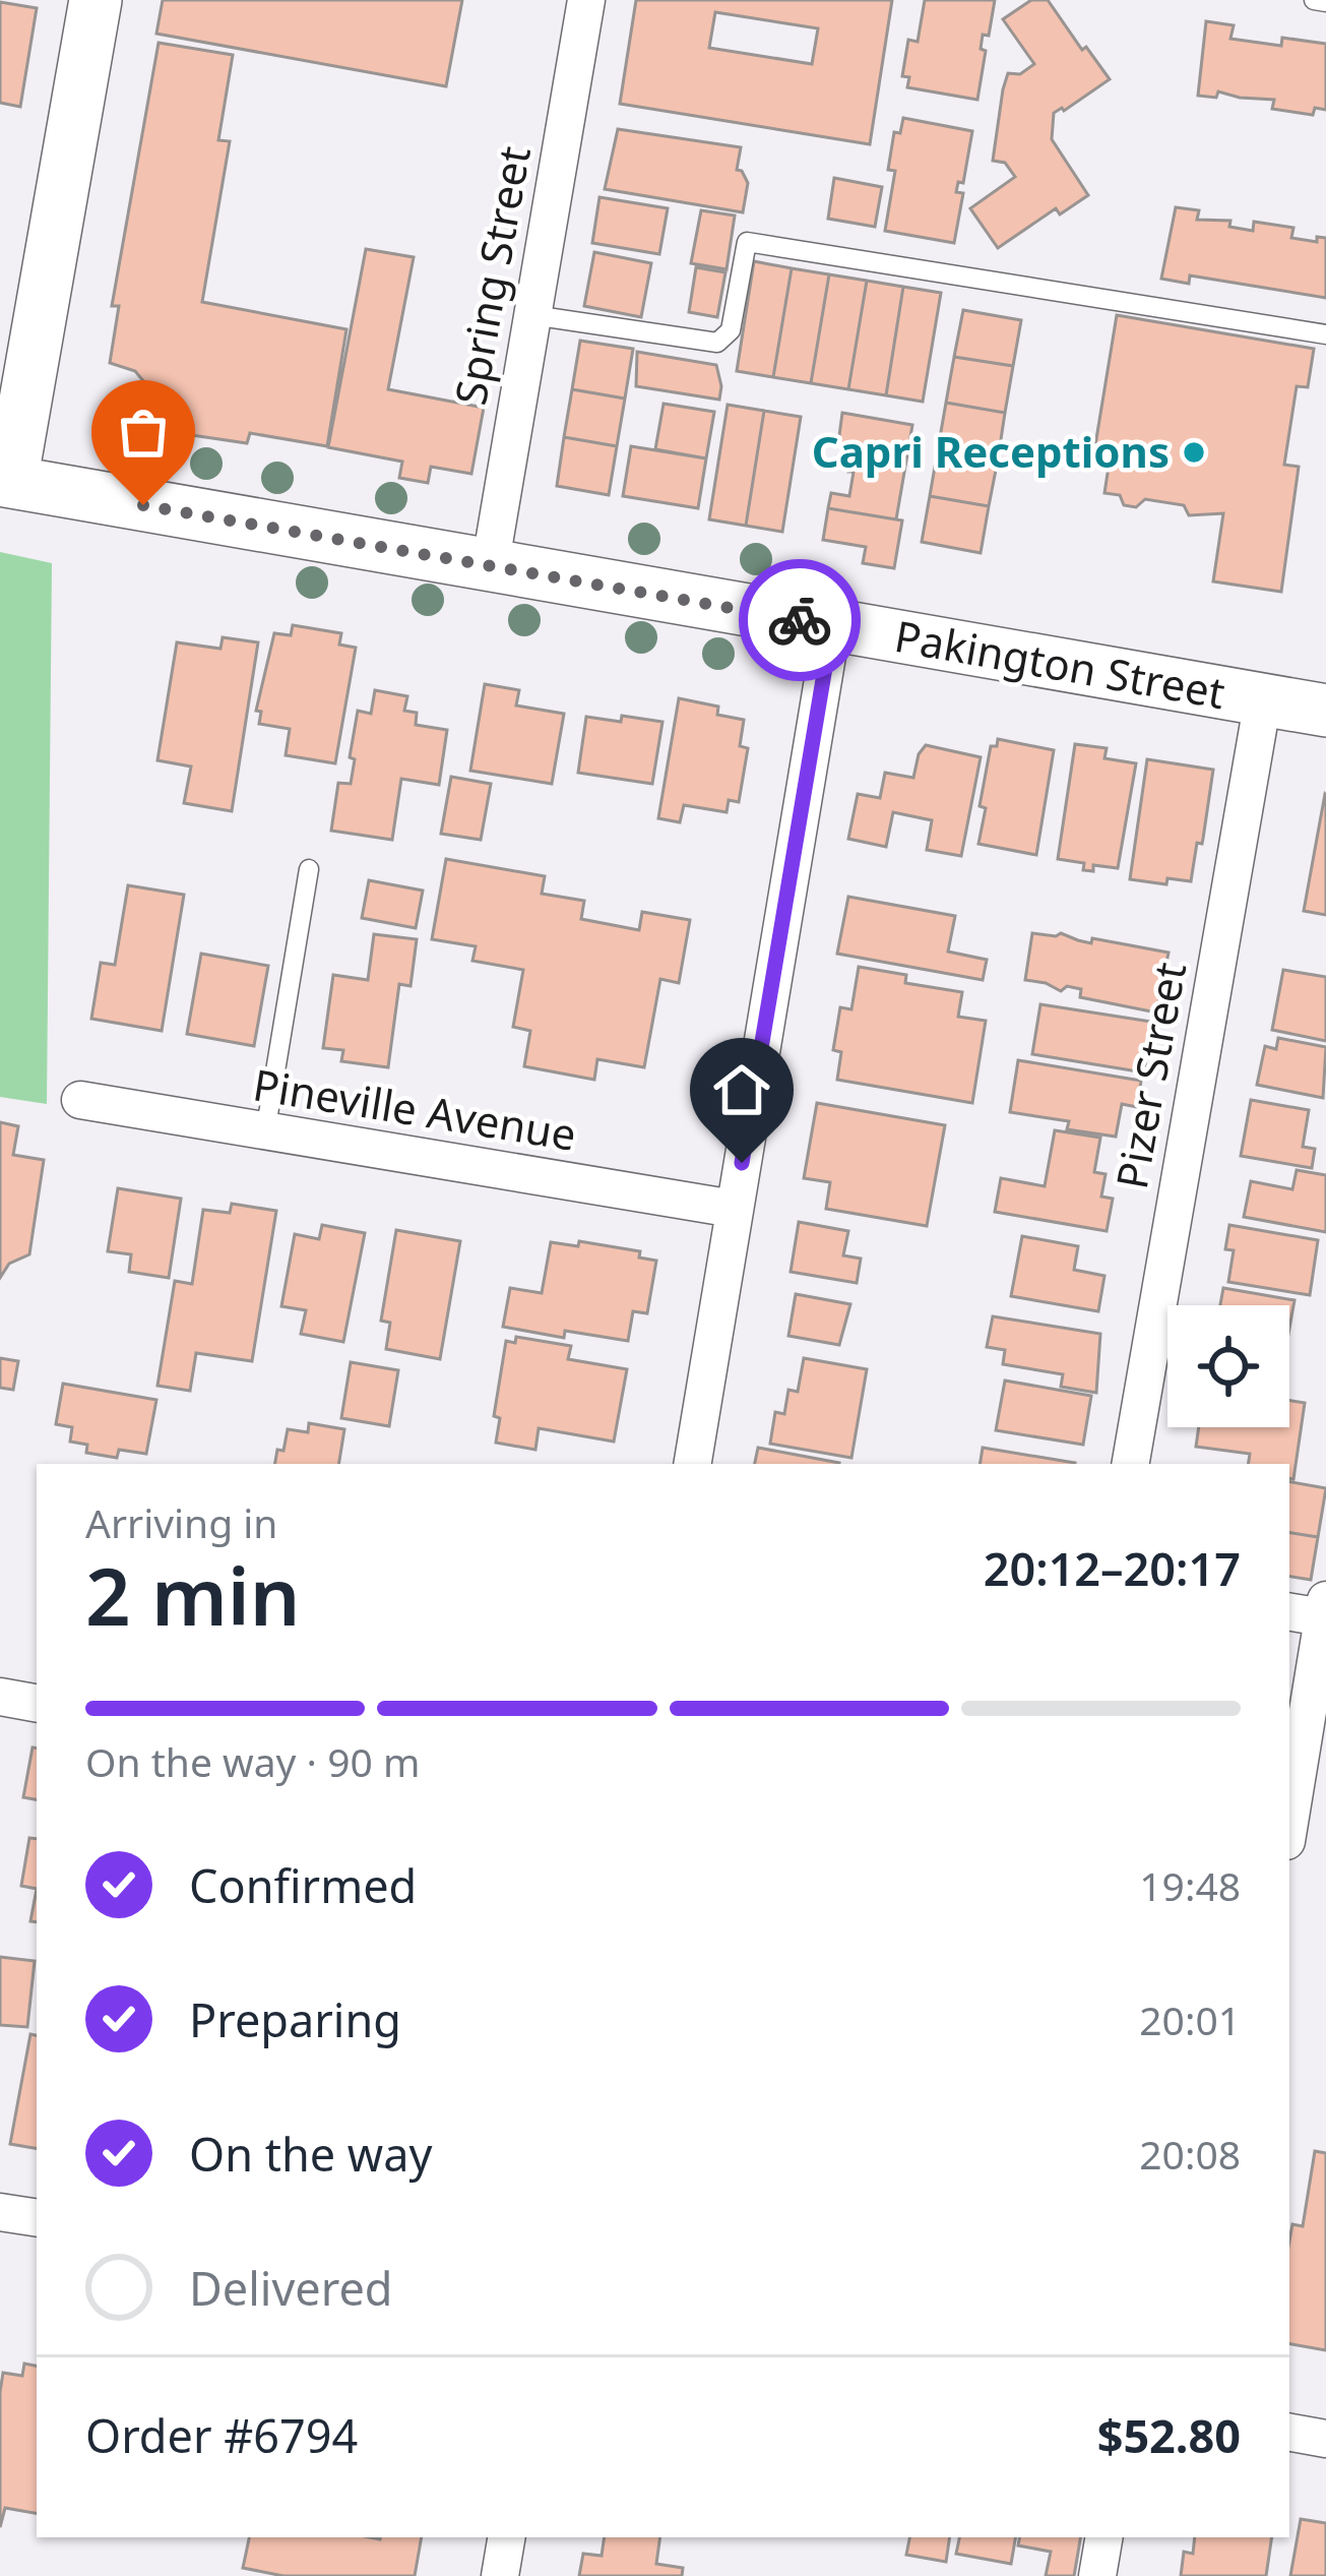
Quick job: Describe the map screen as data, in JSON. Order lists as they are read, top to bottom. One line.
{"streets":{"street":["Spring Street","Pakington Street","Pizer Street","Pineville Avenue"]},"crossings":[["Spring Street","Pakington Street"],["Pakington Street","Pizer Street"]],"places":["Capri Receptions"],"page":{"heading":["2 min","Arriving in","20:12–20:17"],"panel":["Order #6794","$52.80"],"bar":"On the way · 90 m","list":[["Confirmed","19:48"],["Preparing","20:01"],["On the way","20:08"],"Delivered"]}}
